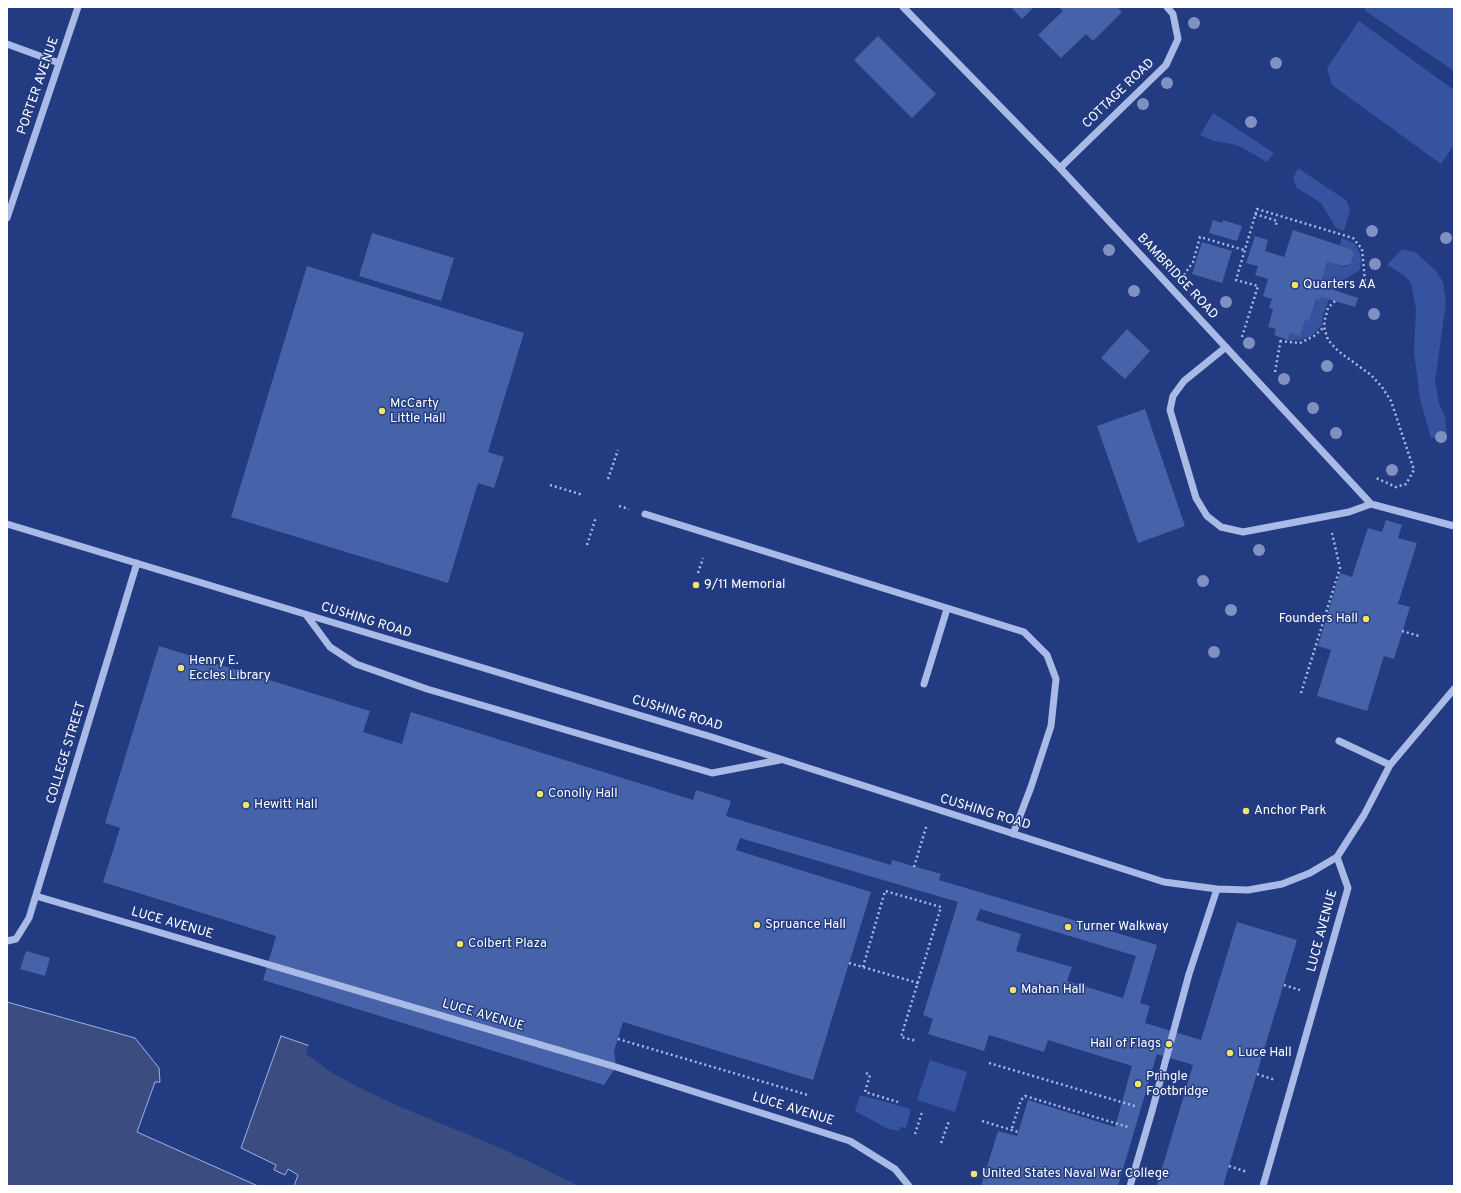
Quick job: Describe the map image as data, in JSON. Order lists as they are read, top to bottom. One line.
{"streets":{"street":["PORTER AVENUE","COTTAGE ROAD","BAMBRIDGE ROAD","CUSHING ROAD","COLLEGE STREET","LUCE AVENUE"]},"crossings":[["COTTAGE ROAD","BAMBRIDGE ROAD"],["CUSHING ROAD","COLLEGE STREET"],["CUSHING ROAD","LUCE AVENUE"],["COLLEGE STREET","LUCE AVENUE"]],"places":["Quarters AA","McCarty Little Hall","9/11 Memorial","Founders Hall","Henry E. Eccles Library","Conolly Hall","Hewitt Hall","Anchor Park","Spruance Hall","Turner Walkway","Colbert Plaza","Mahan Hall","Hall of Flags","Luce Hall","Pringle Footbridge","United States Naval War College"]}
